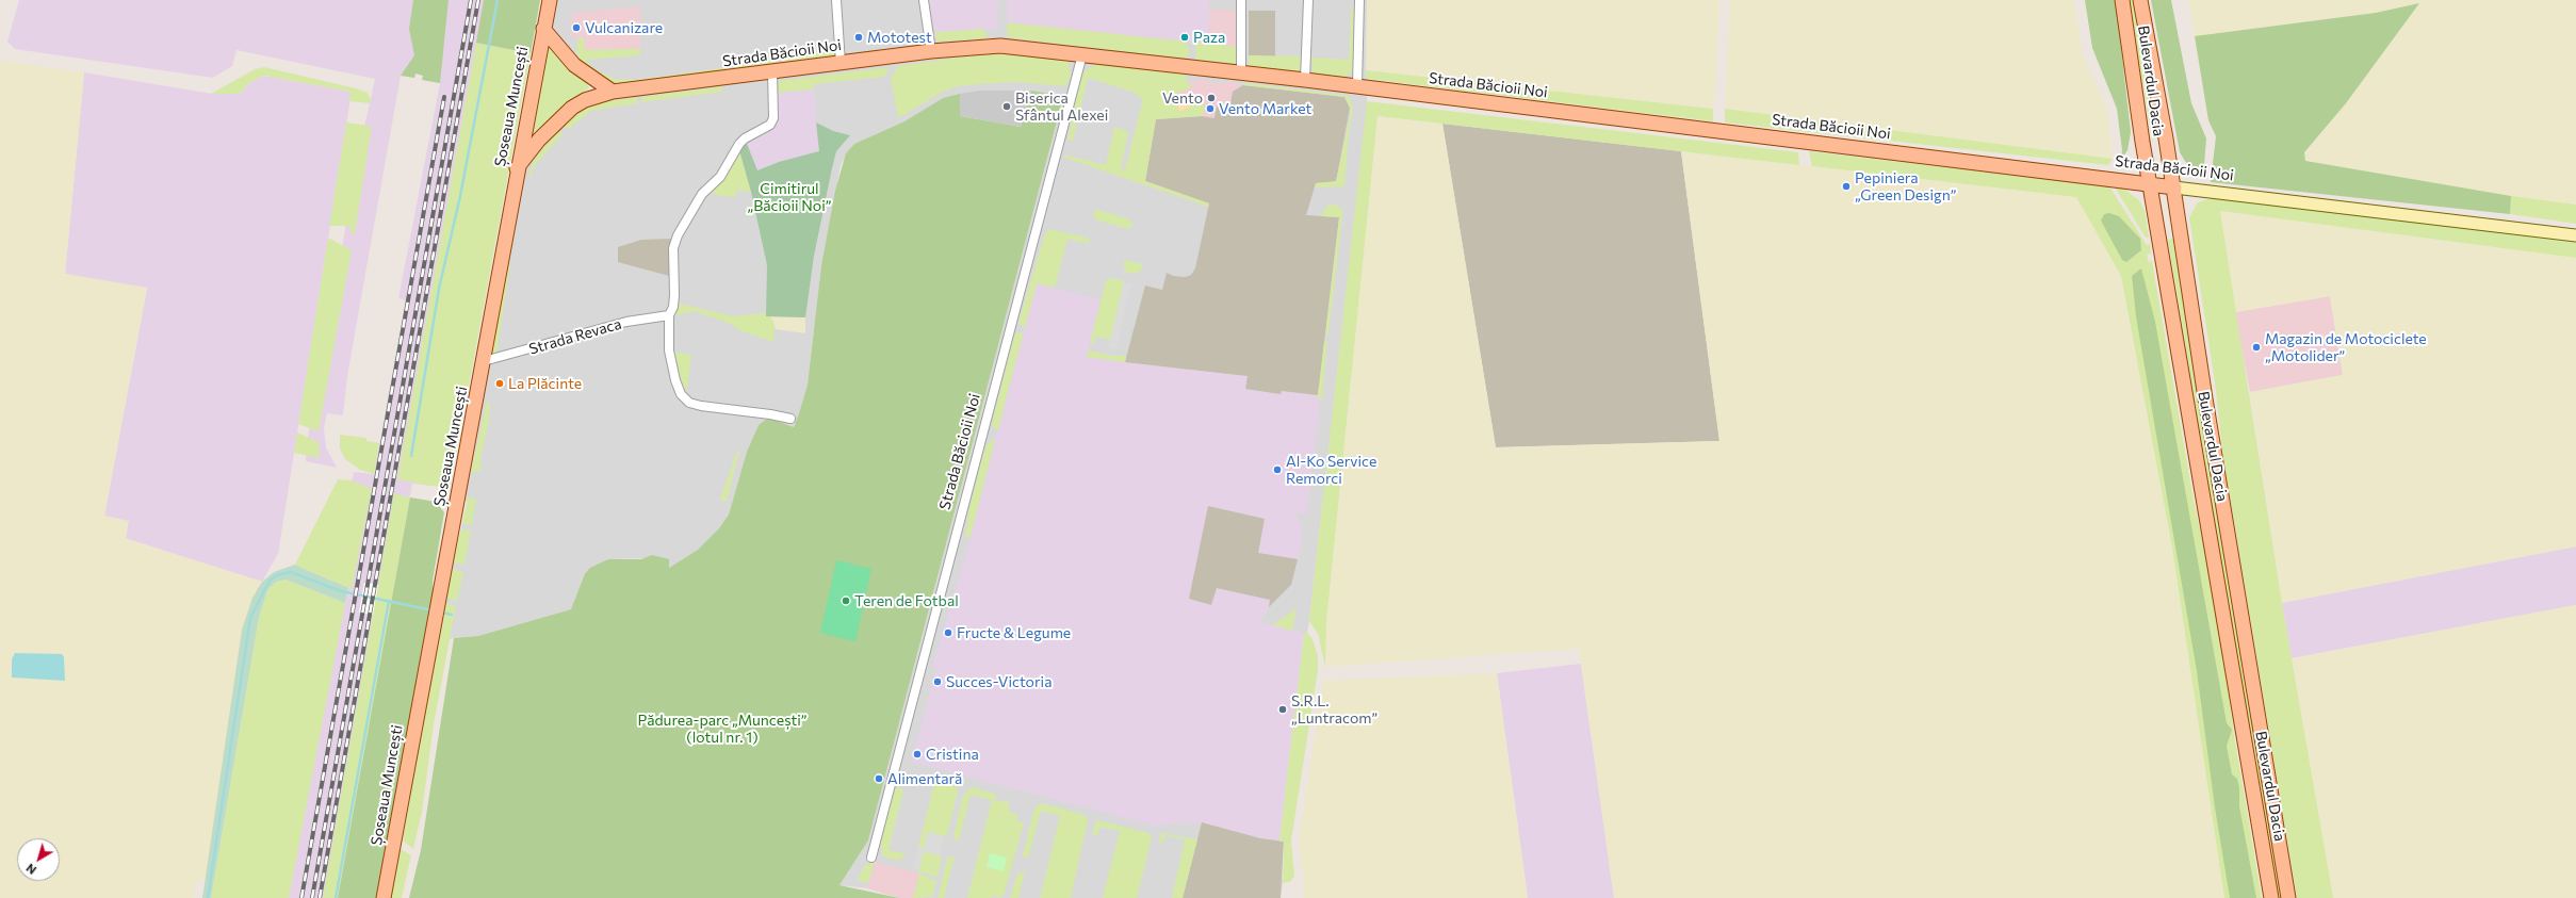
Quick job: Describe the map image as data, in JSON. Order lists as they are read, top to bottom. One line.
{"streets":{"main road":["Strada Băcioii Noi","Bulevardul Dacia","Șoseaua Muncești"],"street":["Strada Revaca"]},"crossings":[["Strada Băcioii Noi","Bulevardul Dacia"],["Strada Băcioii Noi","Șoseaua Muncești"],["Șoseaua Muncești","Strada Revaca"]],"parks":["Cimitirul „Băcioii Noi”","Pădurea-parc „Muncești” (lotul nr. 1)"],"places":["Vulcanizare","Mototest","Paza","Vento","Biserica Sfântul Alexei","Vento Market","Pepiniera „Green Design”","Magazin de Motociclete „Motolider”","La Plăcinte","Al-Ko Service Remorci","Teren de Fotbal","Fructe & Legume","Succes-Victoria","S.R.L. „Luntracom”","Cristina","Alimentară"],"north":"bottom left"}
